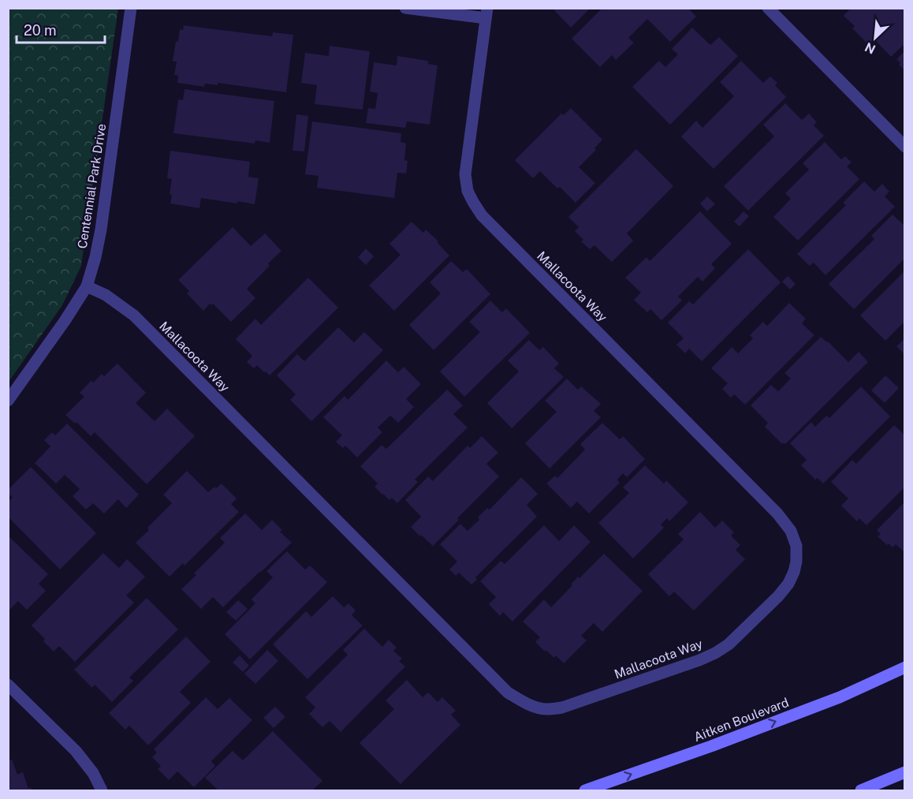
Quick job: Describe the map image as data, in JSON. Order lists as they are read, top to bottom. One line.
{"streets":{"main road":["Aitken Boulevard"],"street":["Centennial Park Drive","Mallacoota Way"]},"crossings":[["Centennial Park Drive","Mallacoota Way"]],"one_way":["Aitken Boulevard"],"scale_bar":"20 m","north":"bottom left"}
